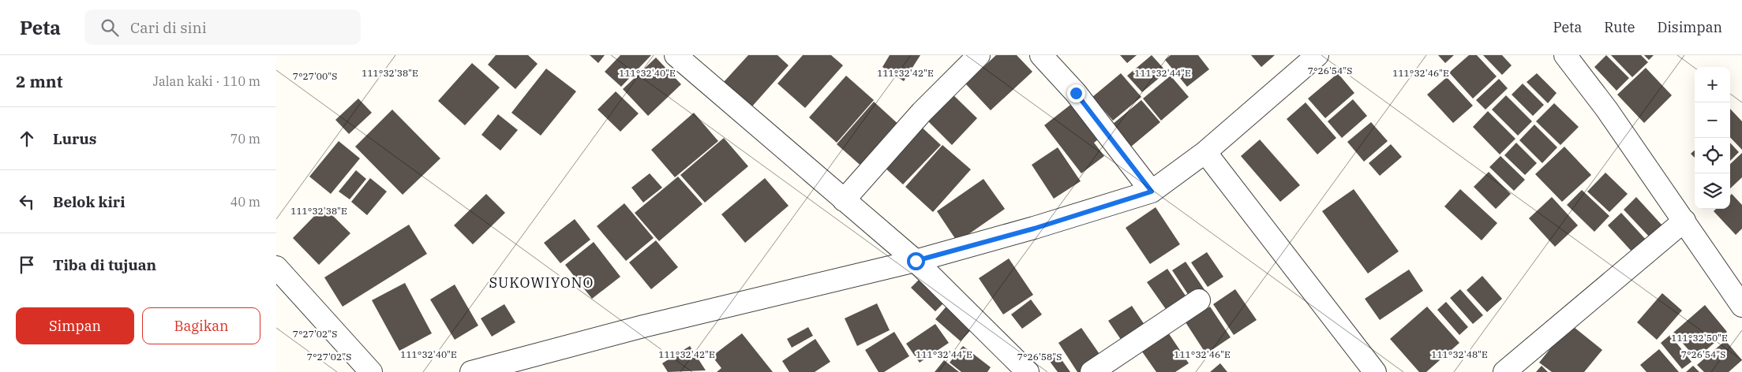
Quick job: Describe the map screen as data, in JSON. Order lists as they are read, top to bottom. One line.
{"districts":["SUKOWIYONO"],"page":{"header":"Peta","search":"Cari di sini","nav":["Peta","Rute","Disimpan"],"heading":["2 mnt","Jalan kaki · 110 m"],"map_buttons":["+","−"],"list":[["Lurus","70 m"],["Belok kiri","40 m"],"Tiba di tujuan"],"buttons":["Simpan","Bagikan"]},"coordinates":["7°26'54\"S","111°32'38\"E","111°32'40\"E","111°32'42\"E","111°32'44\"E","111°32'46\"E","7°27'00\"S","7°27'02\"S","111°32'50\"E","111°32'48\"E","7°26'58\"S"]}
